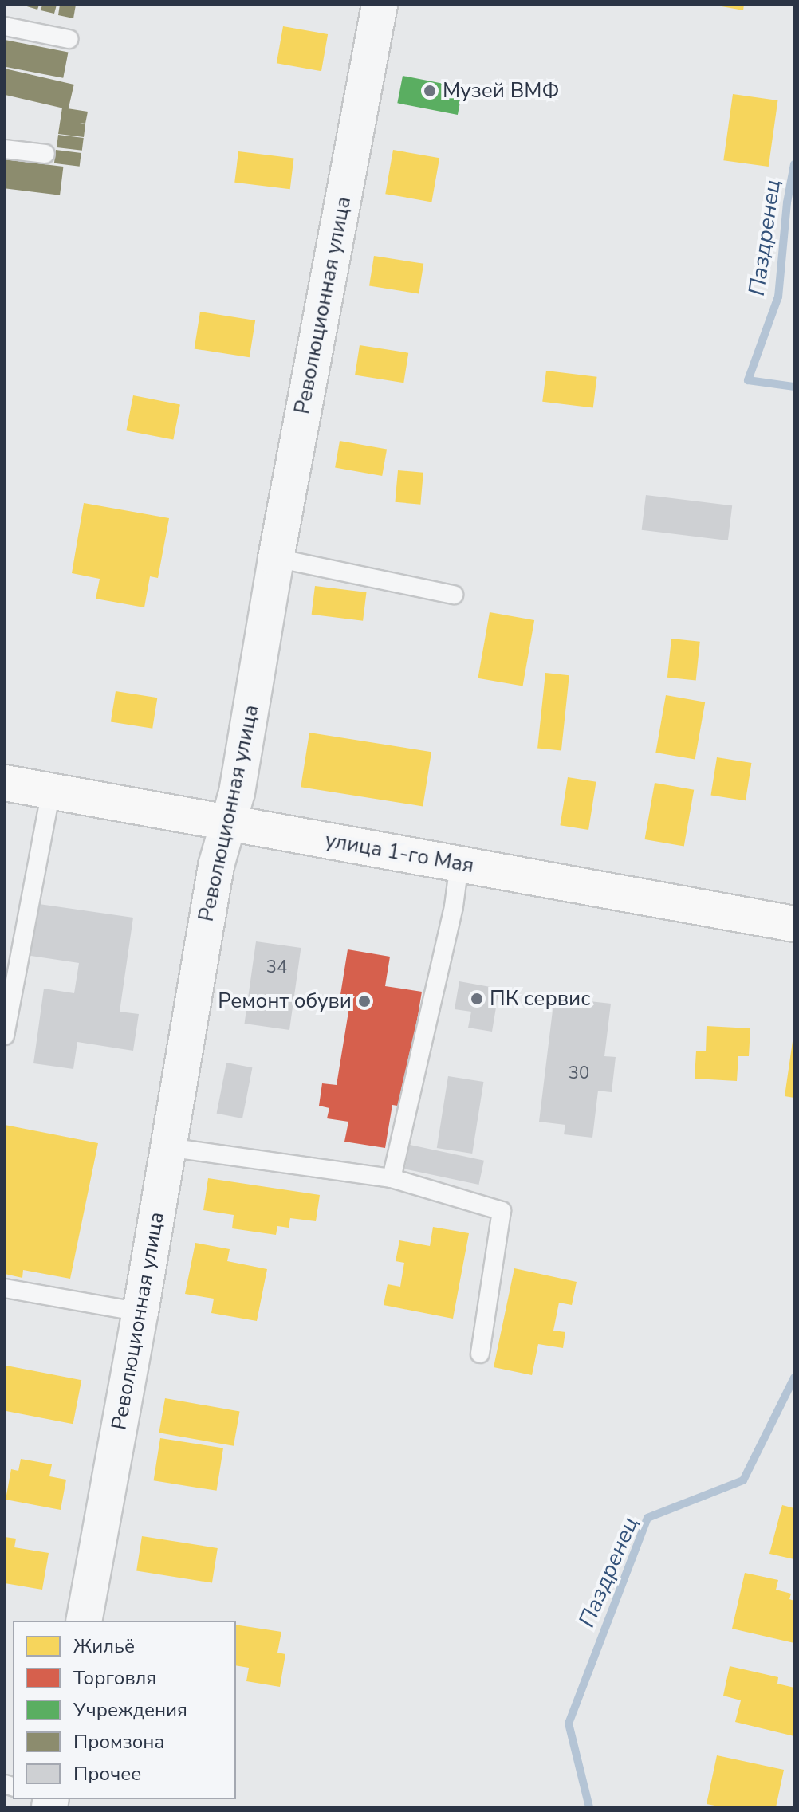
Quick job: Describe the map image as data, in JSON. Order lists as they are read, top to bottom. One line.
{"streets":{"main road":["улица 1-го Мая"],"street":["Революционная улица"]},"crossings":[["Революционная улица","улица 1-го Мая"]],"water":["Паздренец"],"places":["Музей ВМФ","ПК сервис","Ремонт обуви"],"house_numbers":["34","30"],"legend":["Жильё","Торговля","Учреждения","Промзона","Прочее"]}
